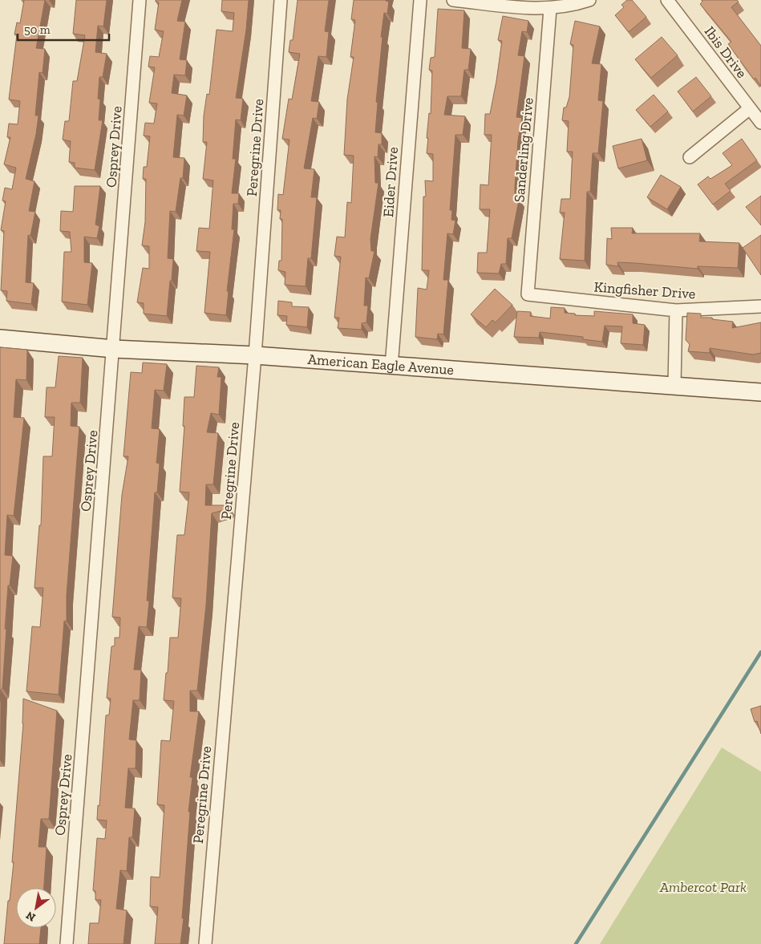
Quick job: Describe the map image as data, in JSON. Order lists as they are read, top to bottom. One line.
{"streets":{"street":["Ibis Drive","Osprey Drive","Peregrine Drive","Sanderling Drive","Eider Drive","Kingfisher Drive","American Eagle Avenue"]},"crossings":[["Osprey Drive","American Eagle Avenue"],["Peregrine Drive","American Eagle Avenue"],["Sanderling Drive","Kingfisher Drive"],["Eider Drive","American Eagle Avenue"]],"parks":["Ambercot Park"],"scale_bar":"50 m","north":"bottom left"}
